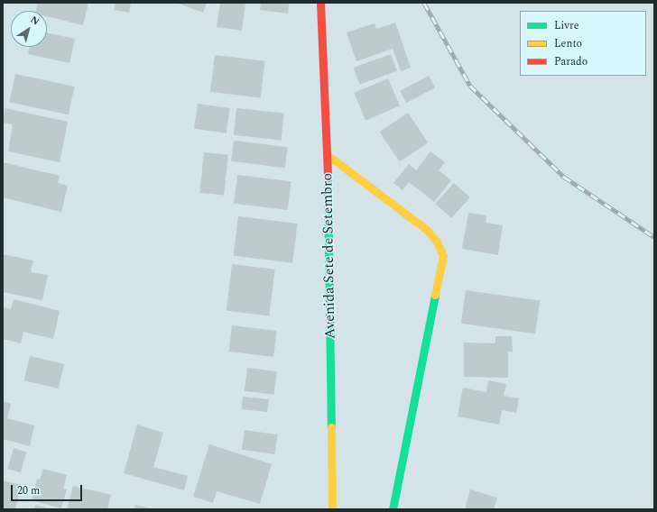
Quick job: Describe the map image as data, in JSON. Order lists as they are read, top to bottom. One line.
{"streets":{"street":["Avenida Sete de Setembro"]},"legend":["Livre","Lento","Parado"],"scale_bar":"20 m","north":"top right"}
